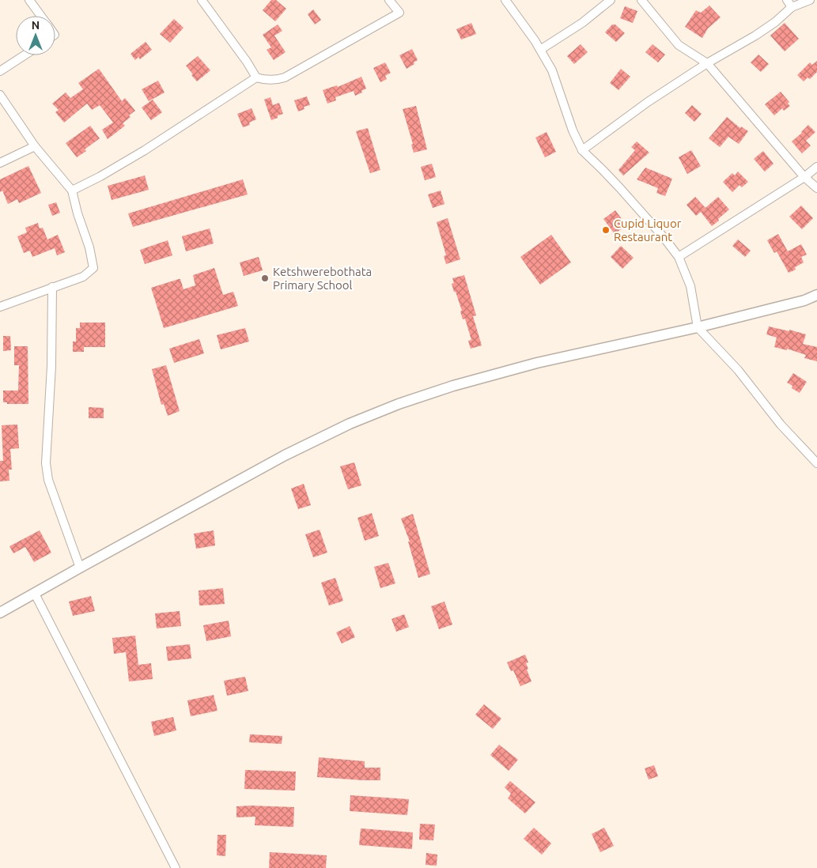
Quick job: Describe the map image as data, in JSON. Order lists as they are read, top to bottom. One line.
{"places":["Cupid Liquor Restaurant","Ketshwerebothata Primary School"],"north":"top"}
